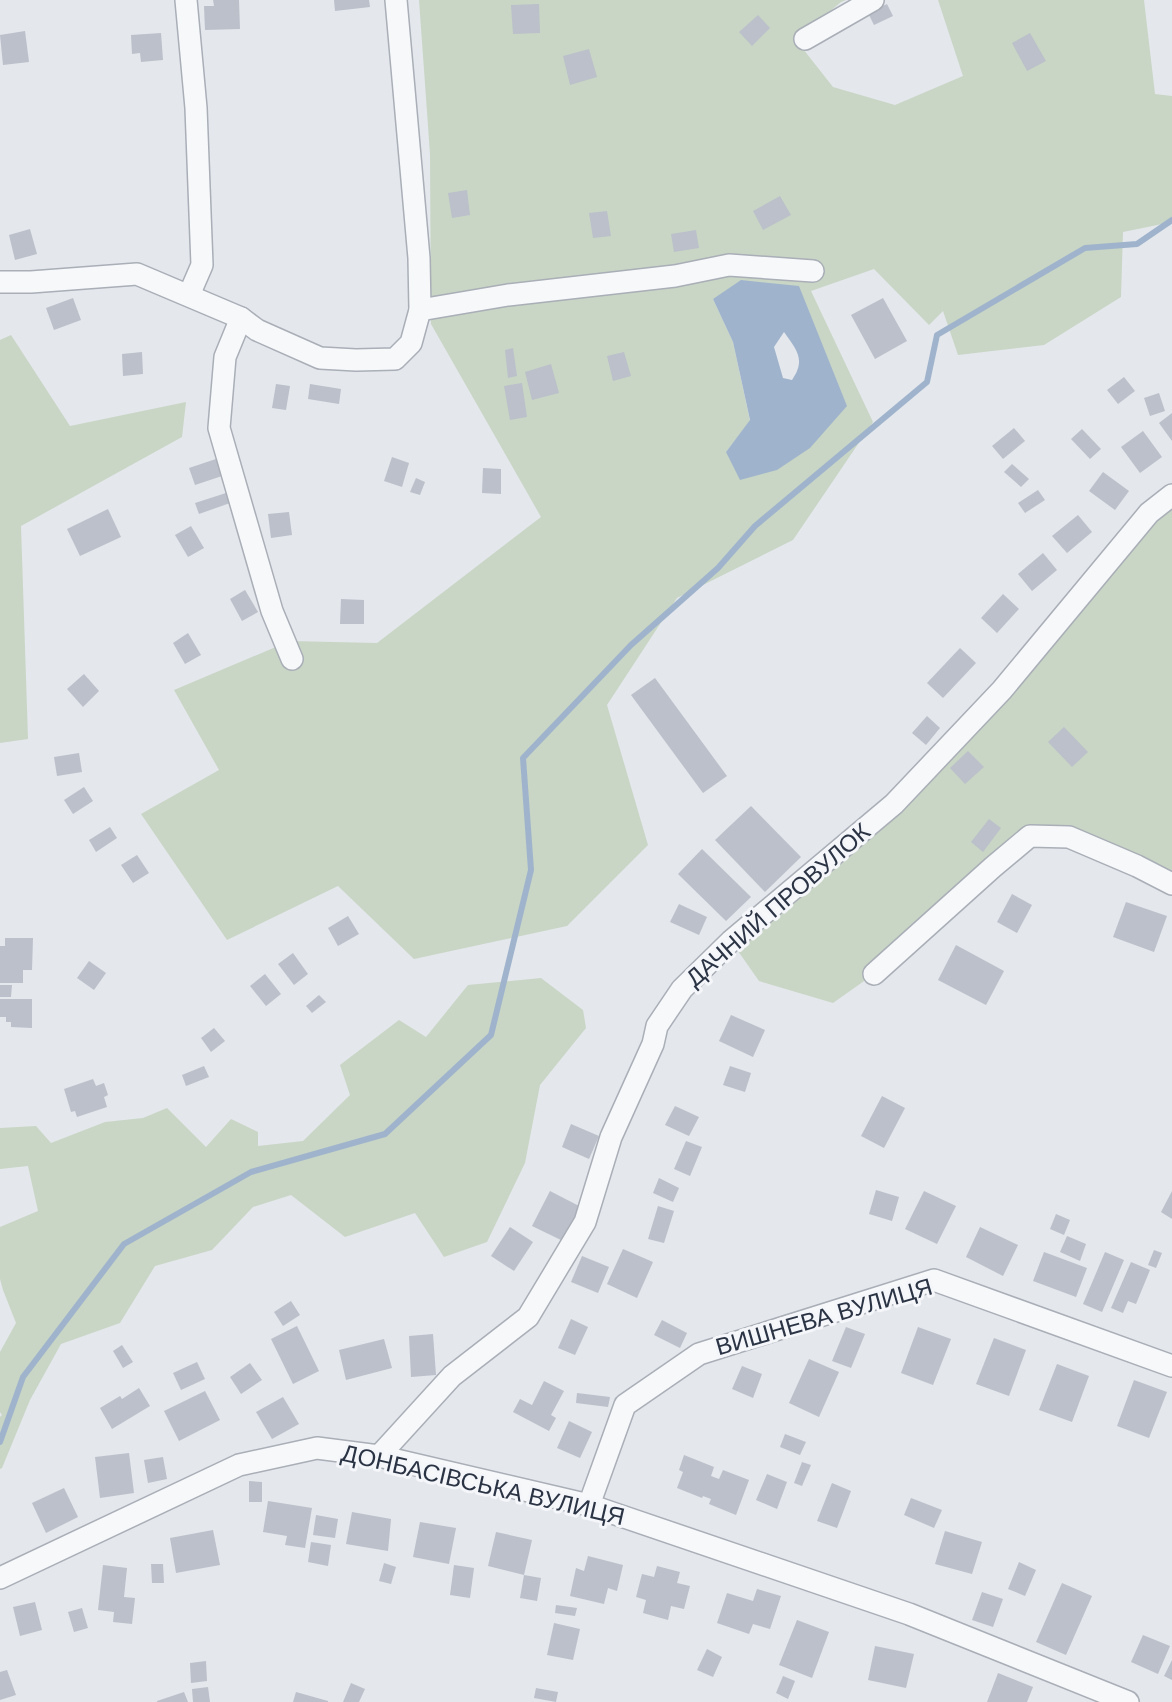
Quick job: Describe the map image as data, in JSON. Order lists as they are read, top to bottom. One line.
{"streets":{"street":["ДАЧНИЙ ПРОВУЛОК","ВИШНЕВА ВУЛИЦЯ","ДОНБАСІВСЬКА ВУЛИЦЯ"]},"crossings":[["ДАЧНИЙ ПРОВУЛОК","ДОНБАСІВСЬКА ВУЛИЦЯ"],["ВИШНЕВА ВУЛИЦЯ","ДОНБАСІВСЬКА ВУЛИЦЯ"]]}
